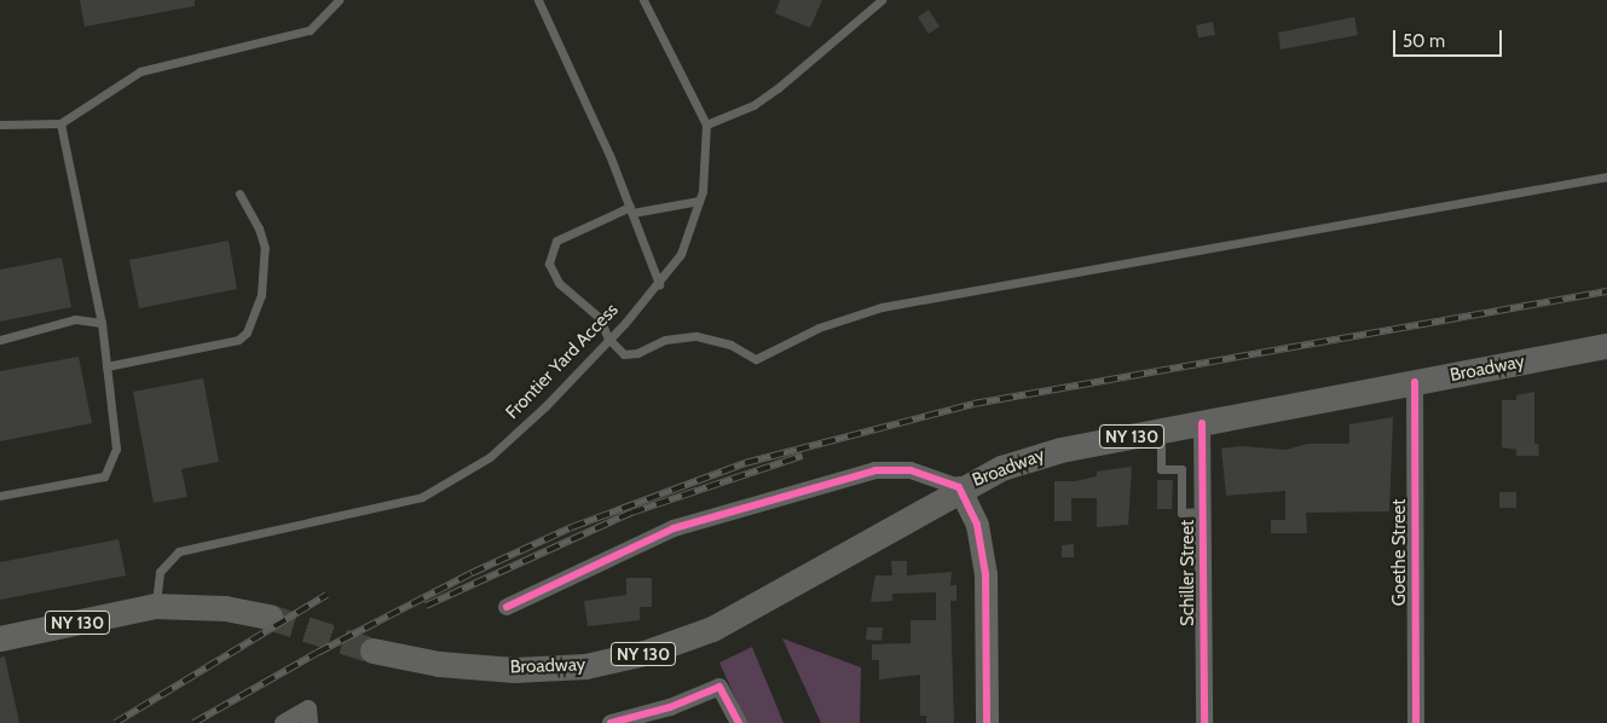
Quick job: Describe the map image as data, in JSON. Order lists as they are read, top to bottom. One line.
{"streets":{"main road":["Broadway","NY 130"],"street":["Goethe Street","Schiller Street"],"lane":["Frontier Yard Access"]},"crossings":[["Frontier Yard Access","NY 130"],["Broadway","Goethe Street"],["Broadway","Schiller Street"]],"scale_bar":"50 m"}
